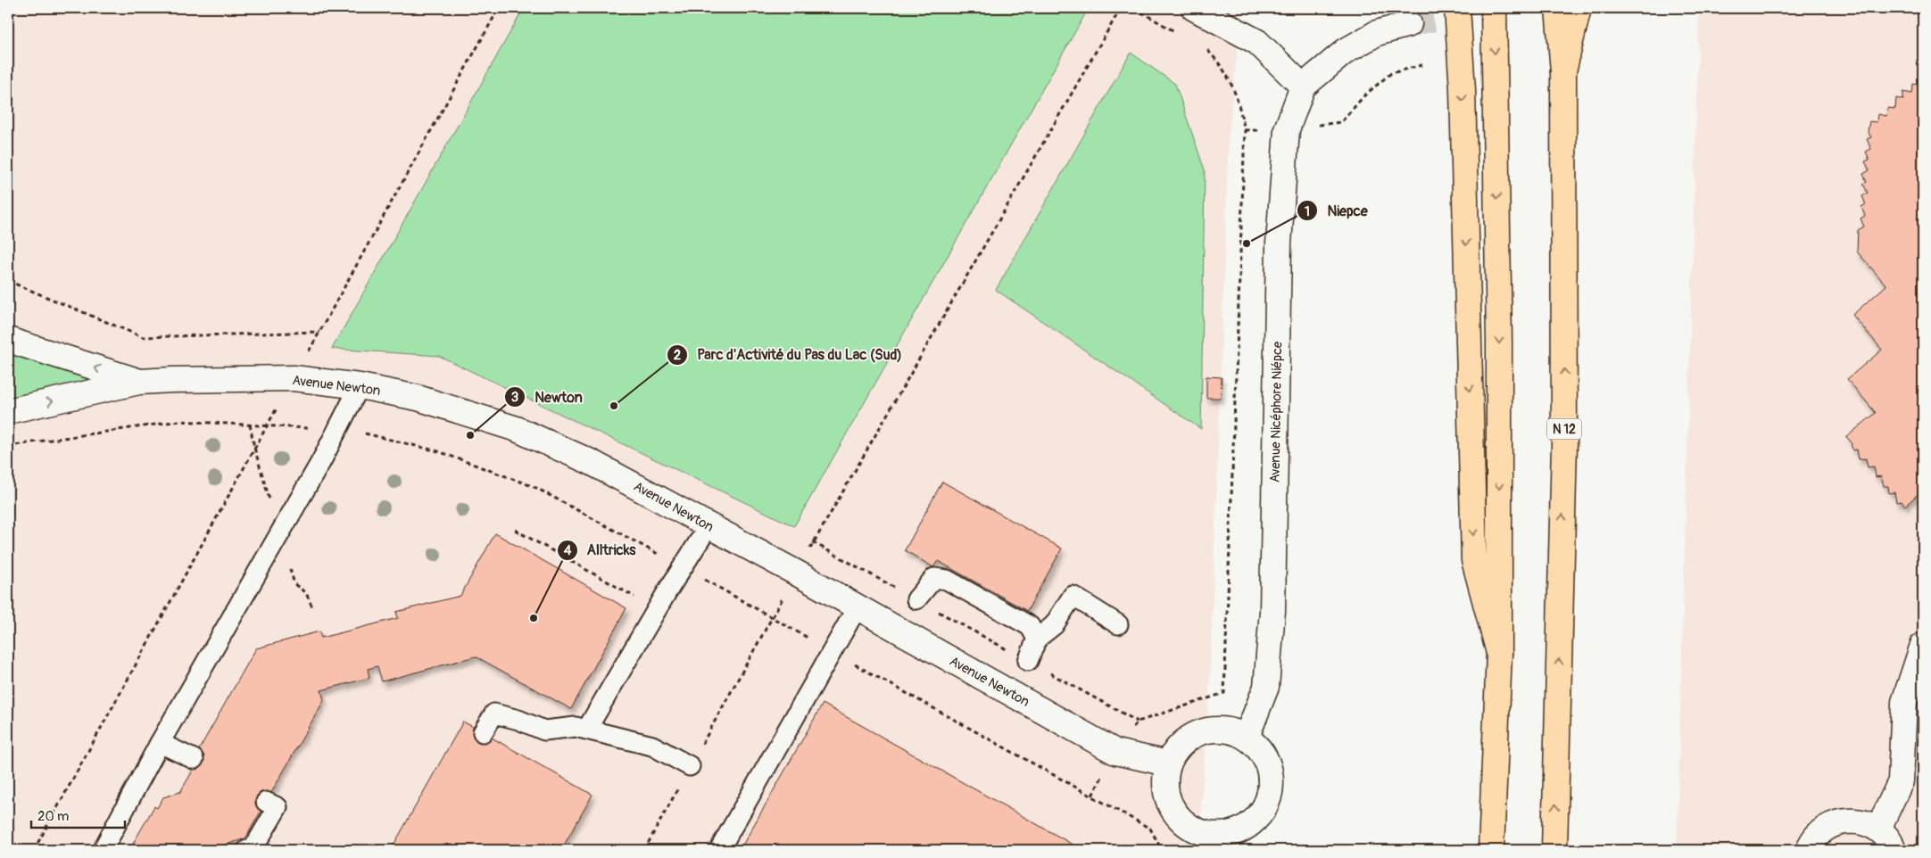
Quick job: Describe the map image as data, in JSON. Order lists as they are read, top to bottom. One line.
{"streets":{"highway":["N 12"],"street":["Avenue Newton","Avenue Nicéphore Niépce"]},"crossings":[["Avenue Newton","Avenue Nicéphore Niépce"]],"places":["Niepce","Parc d'Activité du Pas du Lac (Sud)","Newton","Alltricks"],"scale_bar":"20 m"}
